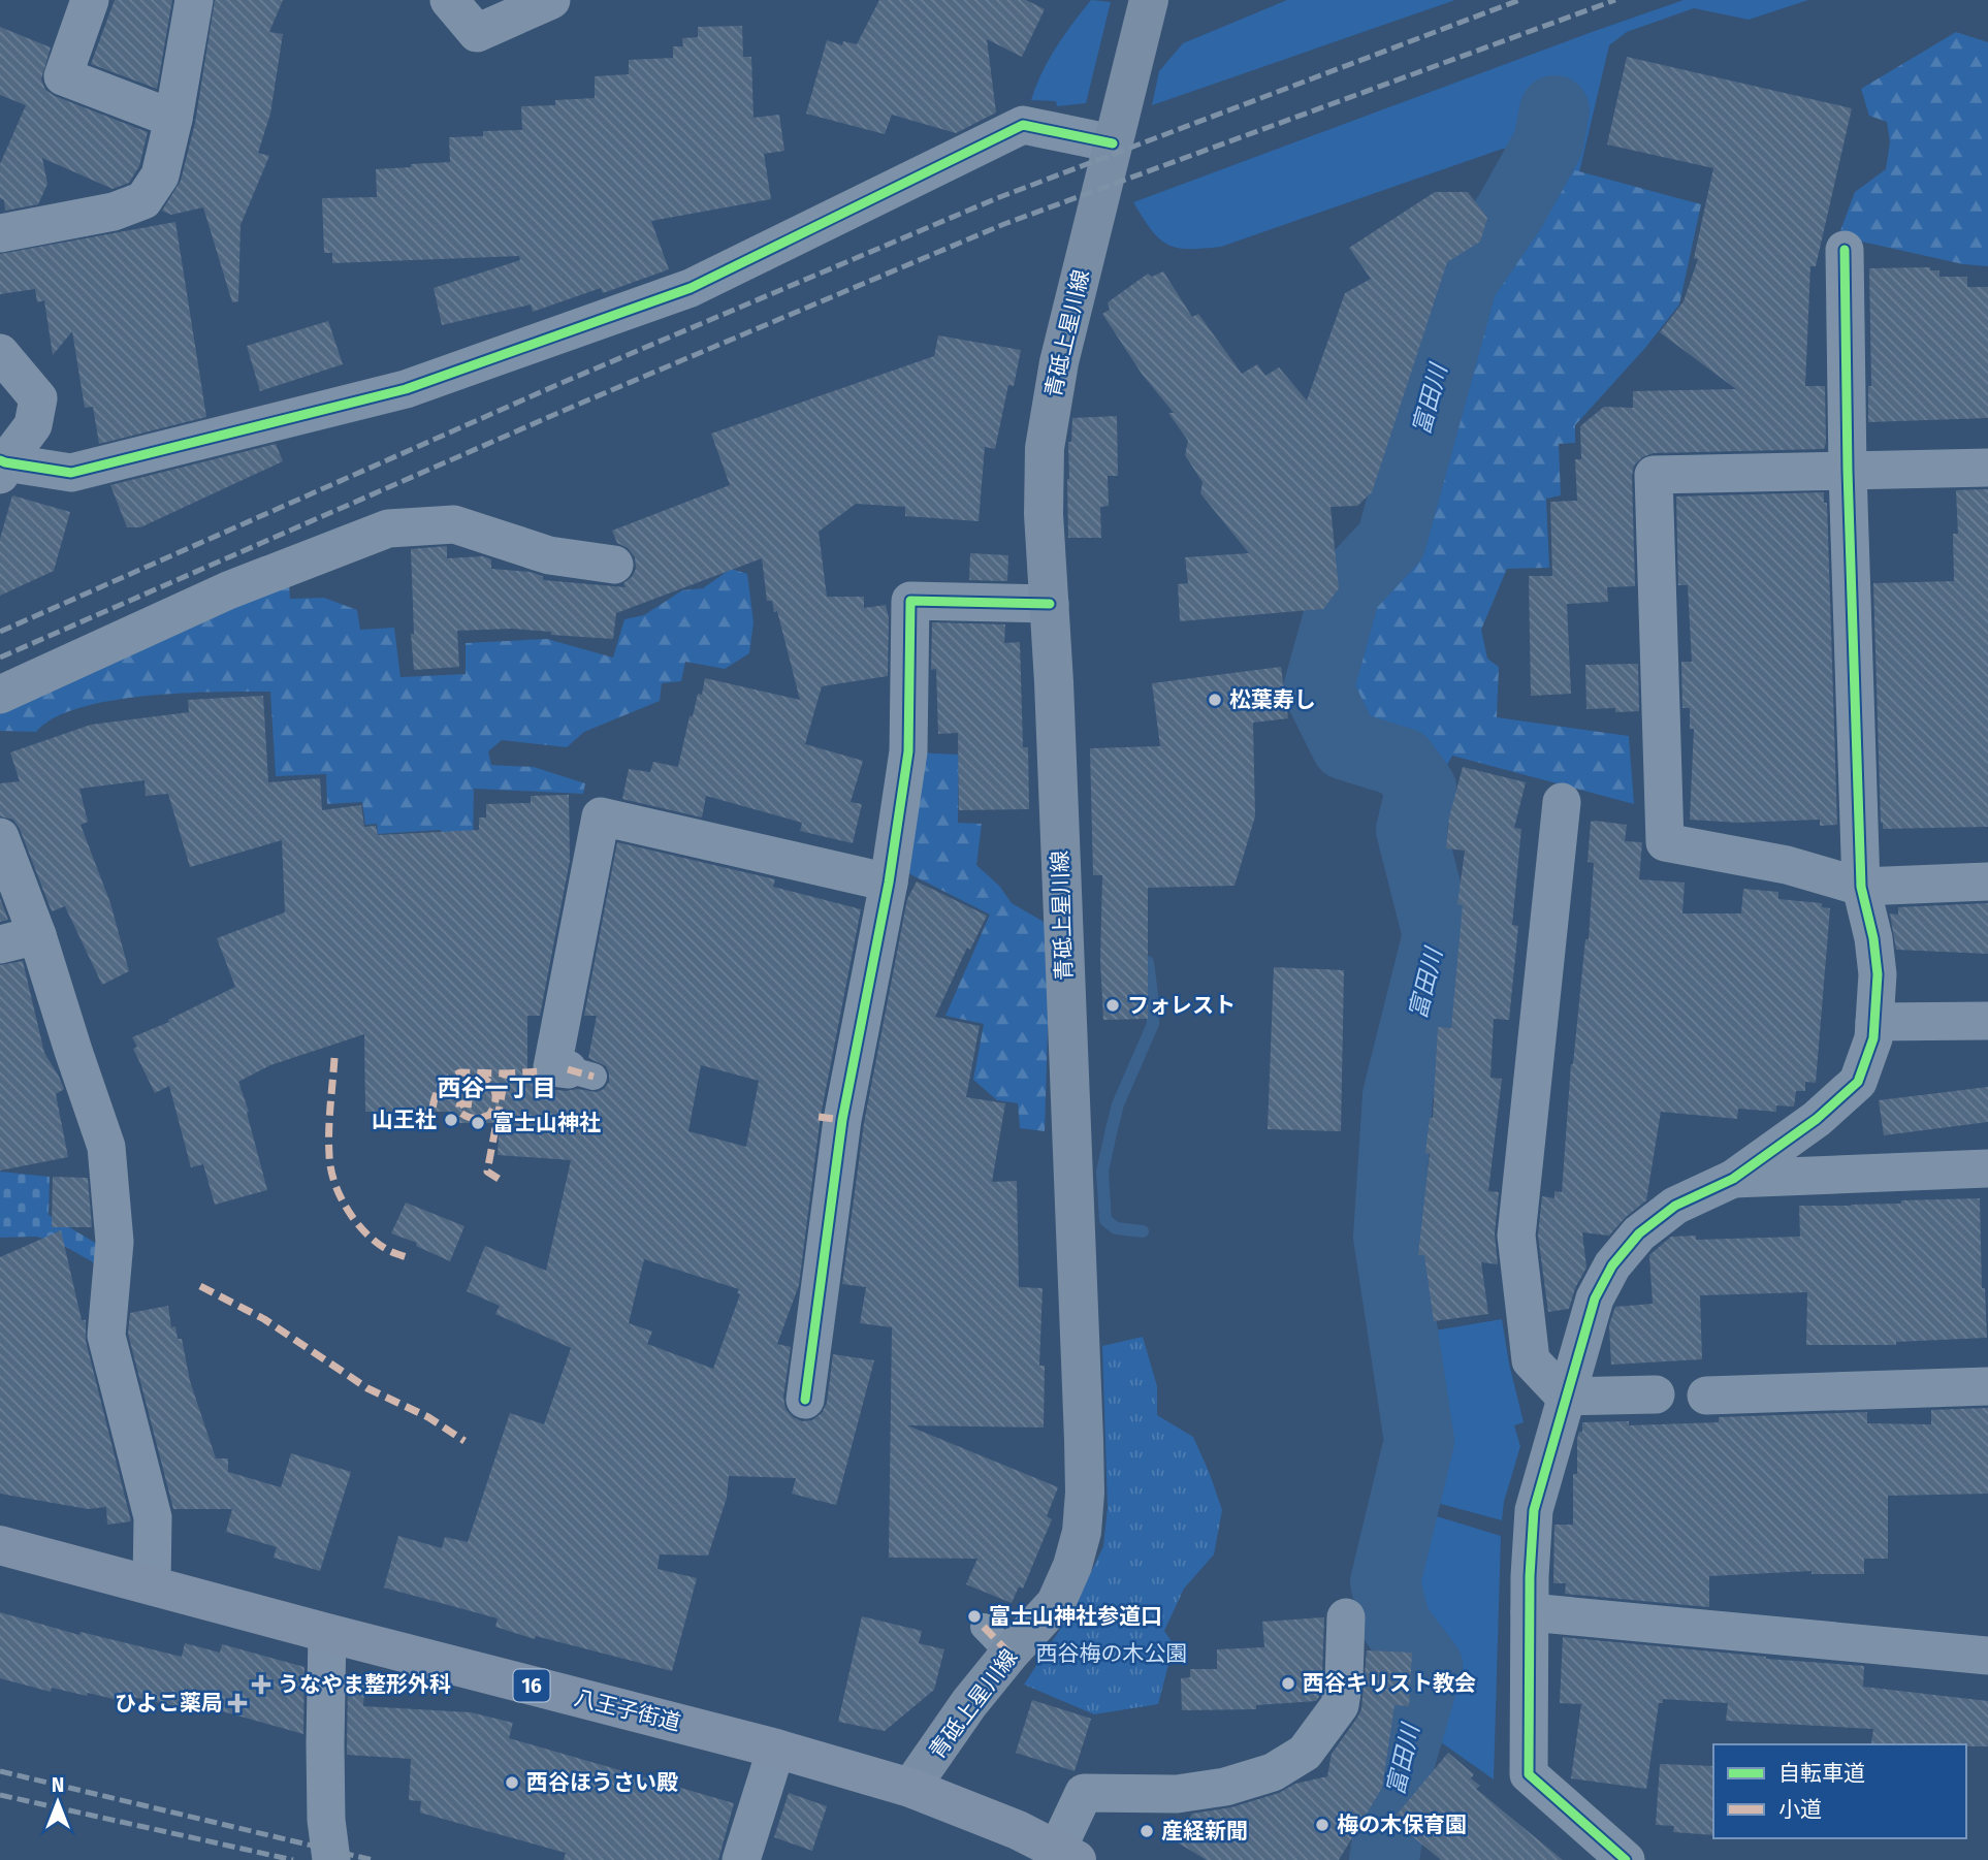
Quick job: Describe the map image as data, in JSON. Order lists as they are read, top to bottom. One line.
{"streets":{"highway":["16","八王子街道"],"main road":["青砥上星川線"]},"crossings":[["青砥上星川線","八王子街道"]],"districts":["西谷一丁目"],"water":["富田川"],"parks":["西谷梅の木公園"],"places":{"other":["松葉寿し","フォレスト","山王社","富士山神社","富士山神社参道口","西谷キリスト教会","西谷ほうさい殿","梅の木保育園","産経新聞"],"health":["うなやま整形外科","ひよこ薬局"]},"legend":["自転車道","小道"],"north":"top"}
